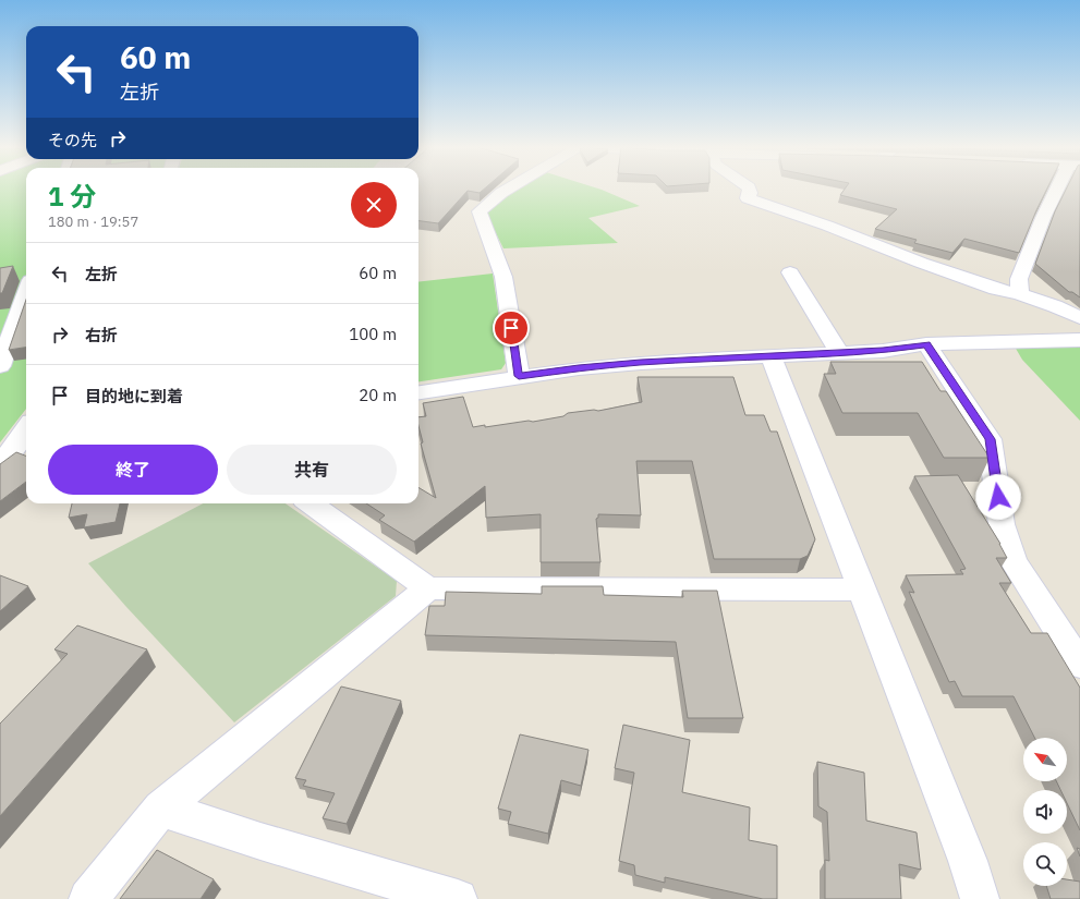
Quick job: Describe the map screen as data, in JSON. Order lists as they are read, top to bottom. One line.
{"north":"top left","page":{"turn":["60 m","左折"],"then":"その先","heading":["1 分","180 m · 19:57"],"list":[{"name":"左折","value":"60 m"},{"name":"右折","value":"100 m"},{"name":"目的地に到着","value":"20 m"}],"buttons":["終了","共有"]}}
